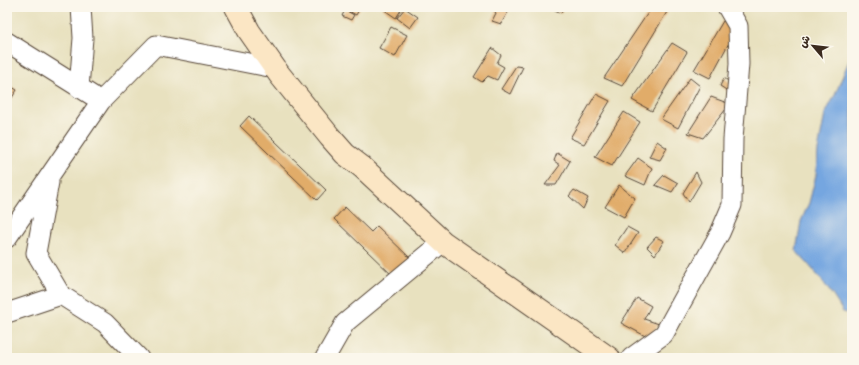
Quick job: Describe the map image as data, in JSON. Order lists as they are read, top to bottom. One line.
{"north":"top left"}
